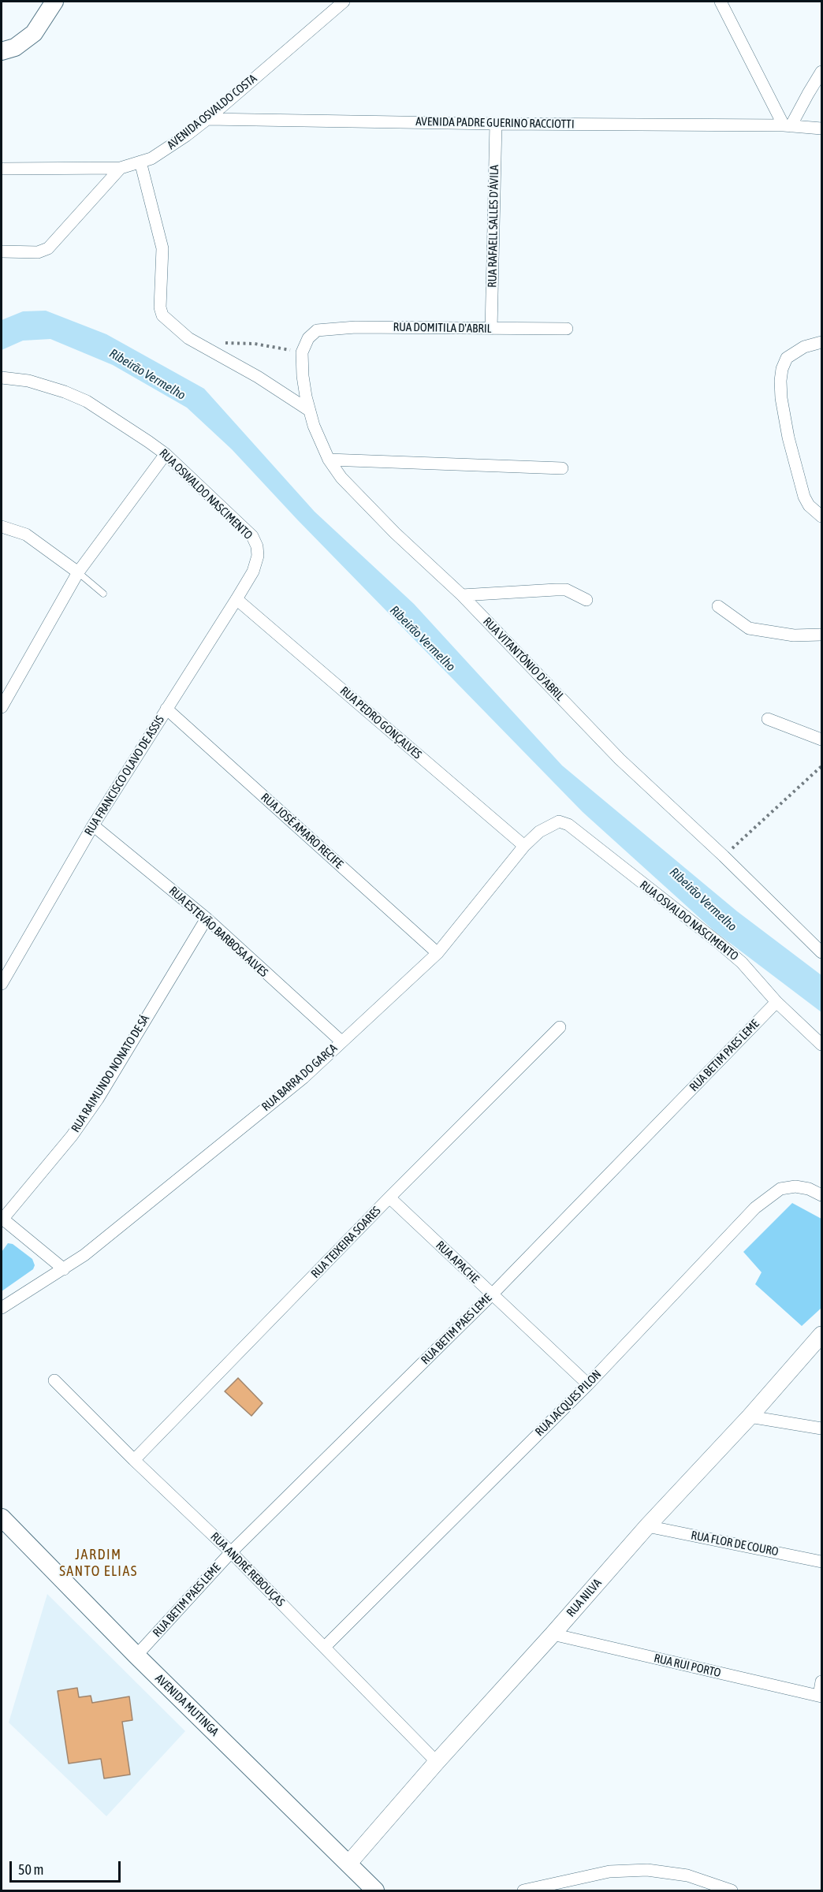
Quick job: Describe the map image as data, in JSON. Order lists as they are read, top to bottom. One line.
{"streets":{"main road":["AVENIDA MUTINGA"],"street":["AVENIDA OSVALDO COSTA","AVENIDA PADRE GUERINO RACCIOTTI","RUA RAFAELL SALLES D'ÁVILA","RUA DOMITILA D'ABRIL","RUA OSWALDO NASCIMENTO","RUA VITANTÔNIO D'ABRIL","RUA PEDRO GONÇALVES","RUA FRANCISCO OLAVO DE ASSIS","RUA JOSÉ AMARO RECIFE","RUA OSVALDO NASCIMENTO","RUA ESTEVÃO BARBOSA ALVES","RUA BETIM PAES LEME","RUA RAIMUNDO NONATO DE SÁ","RUA BARRA DO GARÇA","RUA TEIXEIRA SOARES","RUA APACHE","RUA JACQUES PILON","RUA FLOR DE COURO","RUA ANDRÉ REBOUÇAS","RUA NILVA","RUA RUI PORTO"]},"crossings":[["AVENIDA OSVALDO COSTA","AVENIDA PADRE GUERINO RACCIOTTI"],["AVENIDA PADRE GUERINO RACCIOTTI","RUA RAFAELL SALLES D'ÁVILA"],["RUA RAFAELL SALLES D'ÁVILA","RUA DOMITILA D'ABRIL"],["RUA DOMITILA D'ABRIL","RUA VITANTÔNIO D'ABRIL"],["RUA OSWALDO NASCIMENTO","RUA FRANCISCO OLAVO DE ASSIS"],["RUA PEDRO GONÇALVES","RUA FRANCISCO OLAVO DE ASSIS"],["RUA PEDRO GONÇALVES","RUA BARRA DO GARÇA"],["RUA FRANCISCO OLAVO DE ASSIS","RUA JOSÉ AMARO RECIFE"],["RUA FRANCISCO OLAVO DE ASSIS","RUA ESTEVÃO BARBOSA ALVES"],["RUA JOSÉ AMARO RECIFE","RUA BARRA DO GARÇA"],["RUA OSVALDO NASCIMENTO","RUA BETIM PAES LEME"],["RUA OSVALDO NASCIMENTO","RUA BARRA DO GARÇA"],["RUA ESTEVÃO BARBOSA ALVES","RUA RAIMUNDO NONATO DE SÁ"],["RUA ESTEVÃO BARBOSA ALVES","RUA BARRA DO GARÇA"],["RUA BETIM PAES LEME","RUA APACHE"],["RUA BETIM PAES LEME","RUA ANDRÉ REBOUÇAS"],["RUA BETIM PAES LEME","AVENIDA MUTINGA"],["RUA TEIXEIRA SOARES","RUA APACHE"],["RUA TEIXEIRA SOARES","RUA ANDRÉ REBOUÇAS"],["RUA APACHE","RUA JACQUES PILON"],["RUA JACQUES PILON","RUA ANDRÉ REBOUÇAS"],["RUA FLOR DE COURO","RUA NILVA"],["RUA ANDRÉ REBOUÇAS","RUA NILVA"],["RUA NILVA","RUA RUI PORTO"],["RUA NILVA","AVENIDA MUTINGA"]],"districts":["JARDIM SANTO ELIAS"],"water":["Ribeirão Vermelho"],"scale_bar":"50 m"}
